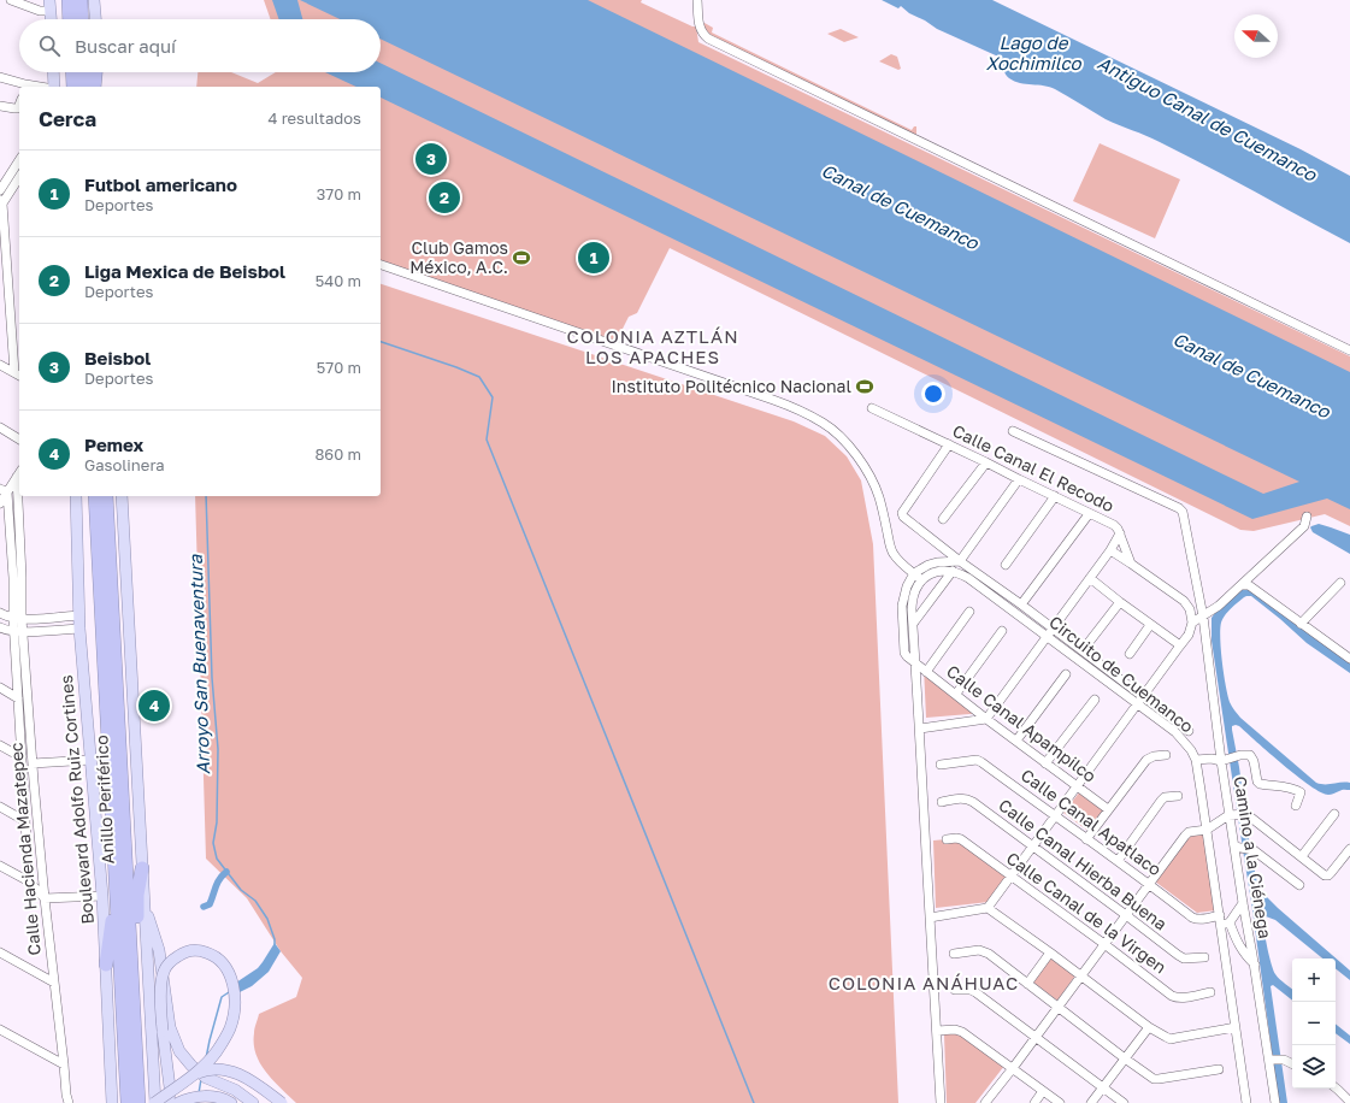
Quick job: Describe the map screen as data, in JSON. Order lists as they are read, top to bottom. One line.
{"streets":{"highway":["Anillo Periférico"],"main road":["Boulevard Adolfo Ruiz Cortines"],"street":["Calle Canal El Recodo","Circuito de Cuemanco","Calle Canal Apampilco","Calle Canal Apatlaco","Calle Hacienda Mazatepec","Camino a la Ciénega","Calle Canal Hierba Buena","Calle Canal de la Virgen"]},"crossings":[["Calle Canal El Recodo","Circuito de Cuemanco"],["Circuito de Cuemanco","Calle Canal Apatlaco"]],"districts":["COLONIA AZTLÁN LOS APACHES","COLONIA ANÁHUAC"],"water":["Lago de Xochimilco","Antiguo Canal de Cuemanco","Canal de Cuemanco","Arroyo San Buenaventura"],"places":{"sports":["Club Gamos México, A.C.","Instituto Politécnico Nacional"]},"north":"left","page":{"search":"Buscar aquí","heading":["Cerca","4 resultados"],"pins":["3","2","1","4"],"list":[{"mark":"1","name":"Futbol americano","note":"Deportes","value":"370 m"},{"mark":"2","name":"Liga Mexica de Beisbol","note":"Deportes","value":"540 m"},{"mark":"3","name":"Beisbol","note":"Deportes","value":"570 m"},{"mark":"4","name":"Pemex","note":"Gasolinera","value":"860 m"}],"map_buttons":["+","−"]}}
